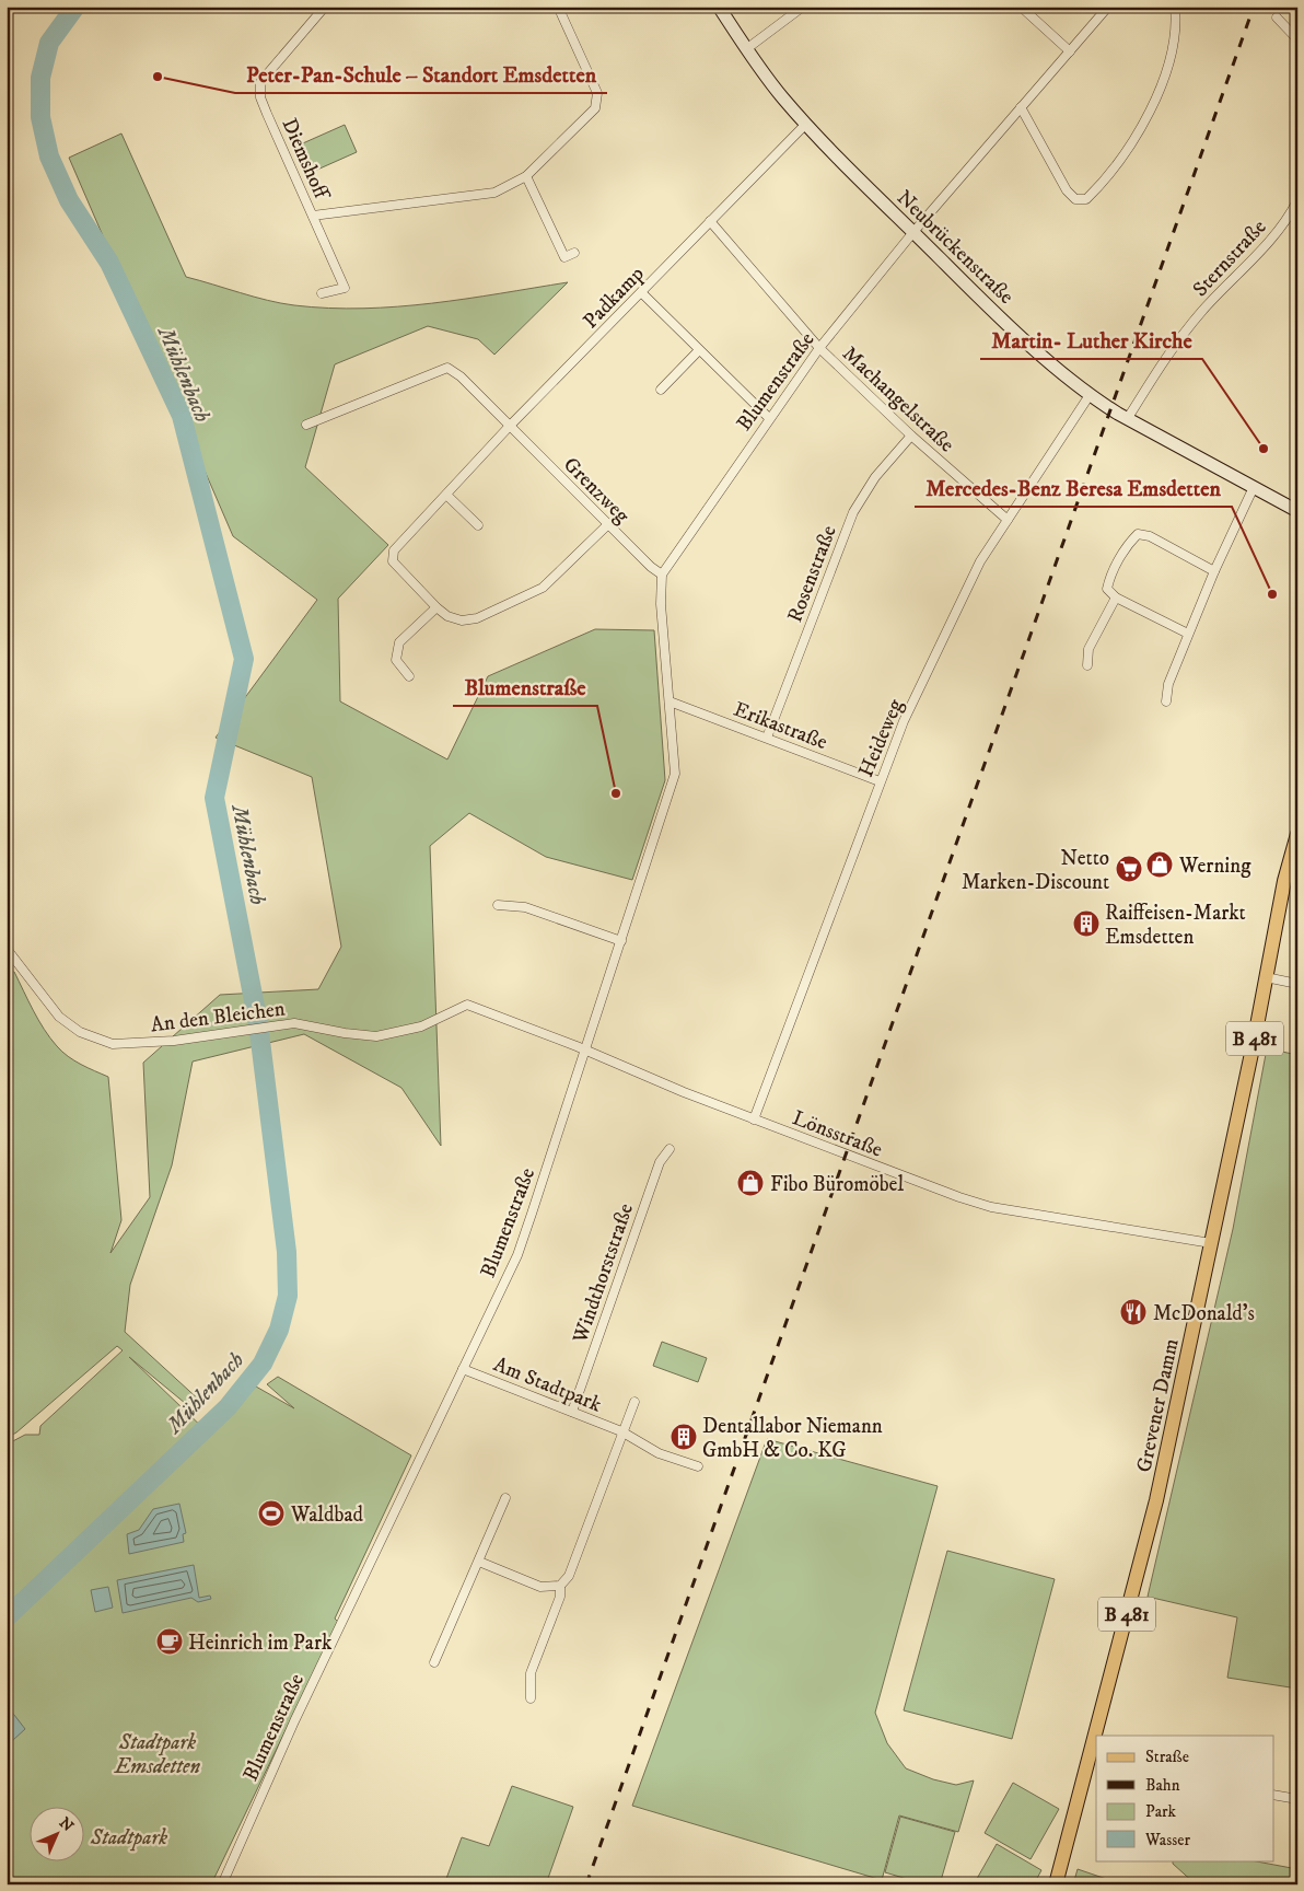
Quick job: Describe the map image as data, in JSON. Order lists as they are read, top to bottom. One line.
{"streets":{"main road":["B 481","Grevener Damm"],"street":["Diemshoff","Neubrückenstraße","Sternstraße","Padkamp","Blumenstraße","Machangelstraße","Grenzweg","Rosenstraße","Erikastraße","Heideweg","An den Bleichen","Lönsstraße","Windthorststraße","Am Stadtpark"]},"crossings":[["Neubrückenstraße","Sternstraße"],["Neubrückenstraße","Padkamp"],["Neubrückenstraße","Blumenstraße"],["Neubrückenstraße","Heideweg"],["Padkamp","Machangelstraße"],["Padkamp","Grenzweg"],["Blumenstraße","Machangelstraße"],["Blumenstraße","Grenzweg"],["Blumenstraße","Erikastraße"],["Blumenstraße","Lönsstraße"],["Blumenstraße","Am Stadtpark"],["Machangelstraße","Rosenstraße"],["Machangelstraße","Heideweg"],["Rosenstraße","Erikastraße"],["Erikastraße","Heideweg"],["Heideweg","Lönsstraße"],["An den Bleichen","Lönsstraße"],["Lönsstraße","Grevener Damm"],["Windthorststraße","Am Stadtpark"]],"water":["Mühlenbach"],"parks":["Stadtpark Emsdetten","Stadtpark"],"places":{"other":["Peter-Pan-Schule – Standort Emsdetten","Martin- Luther Kirche","Mercedes-Benz Beresa Emsdetten","Blumenstraße"],"shop":["Werning","Fibo Büromöbel"],"supermarket":["Netto Marken-Discount"],"building":["Raiffeisen-Markt Emsdetten","Dentallabor Niemann GmbH & Co. KG"],"restaurant":["McDonald's"],"sports":["Waldbad"],"cafe":["Heinrich im Park"]},"legend":["Straße","Bahn","Park","Wasser"],"north":"top right"}
